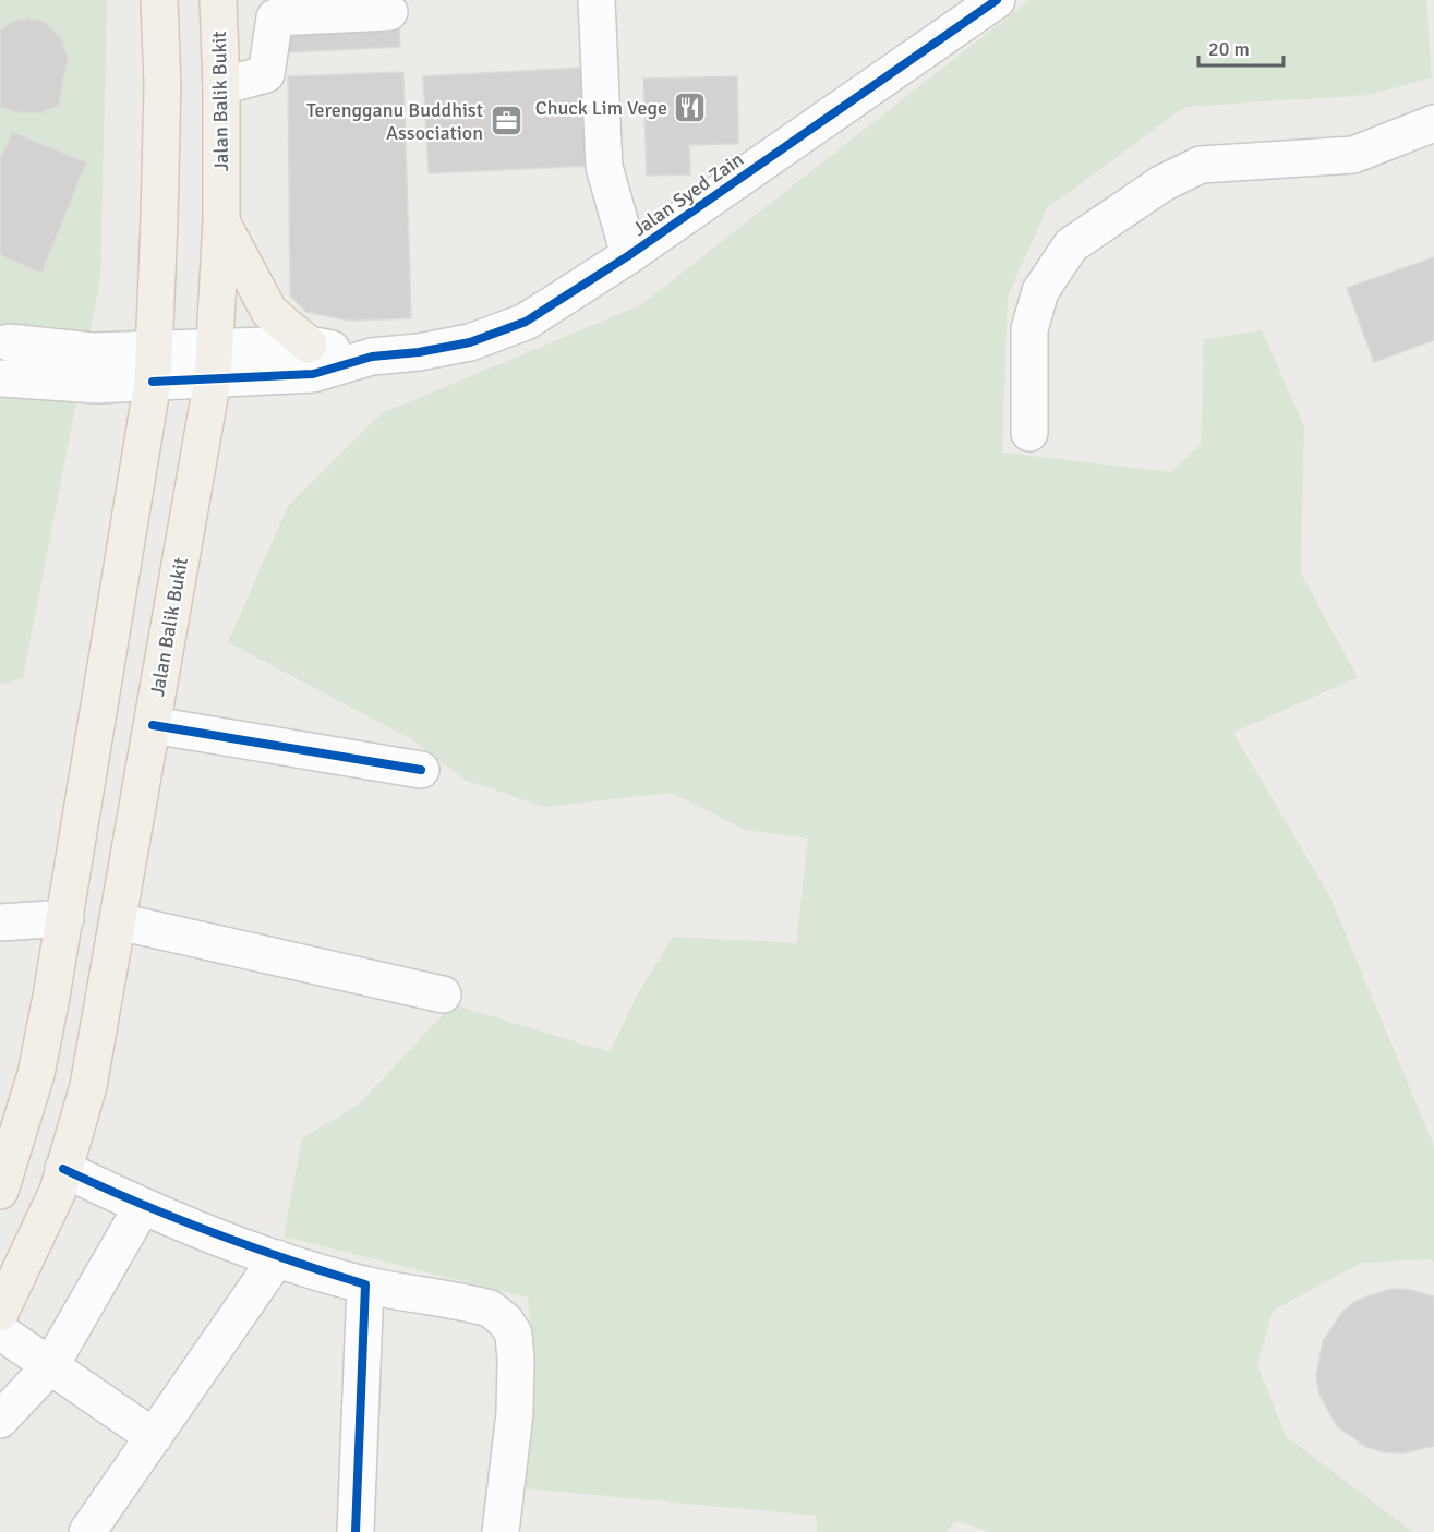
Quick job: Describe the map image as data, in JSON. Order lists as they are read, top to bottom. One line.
{"streets":{"main road":["Jalan Balik Bukit"],"street":["Jalan Syed Zain"]},"places":{"restaurant":["Chuck Lim Vege"],"office":["Terengganu Buddhist Association"]},"scale_bar":"20 m"}
